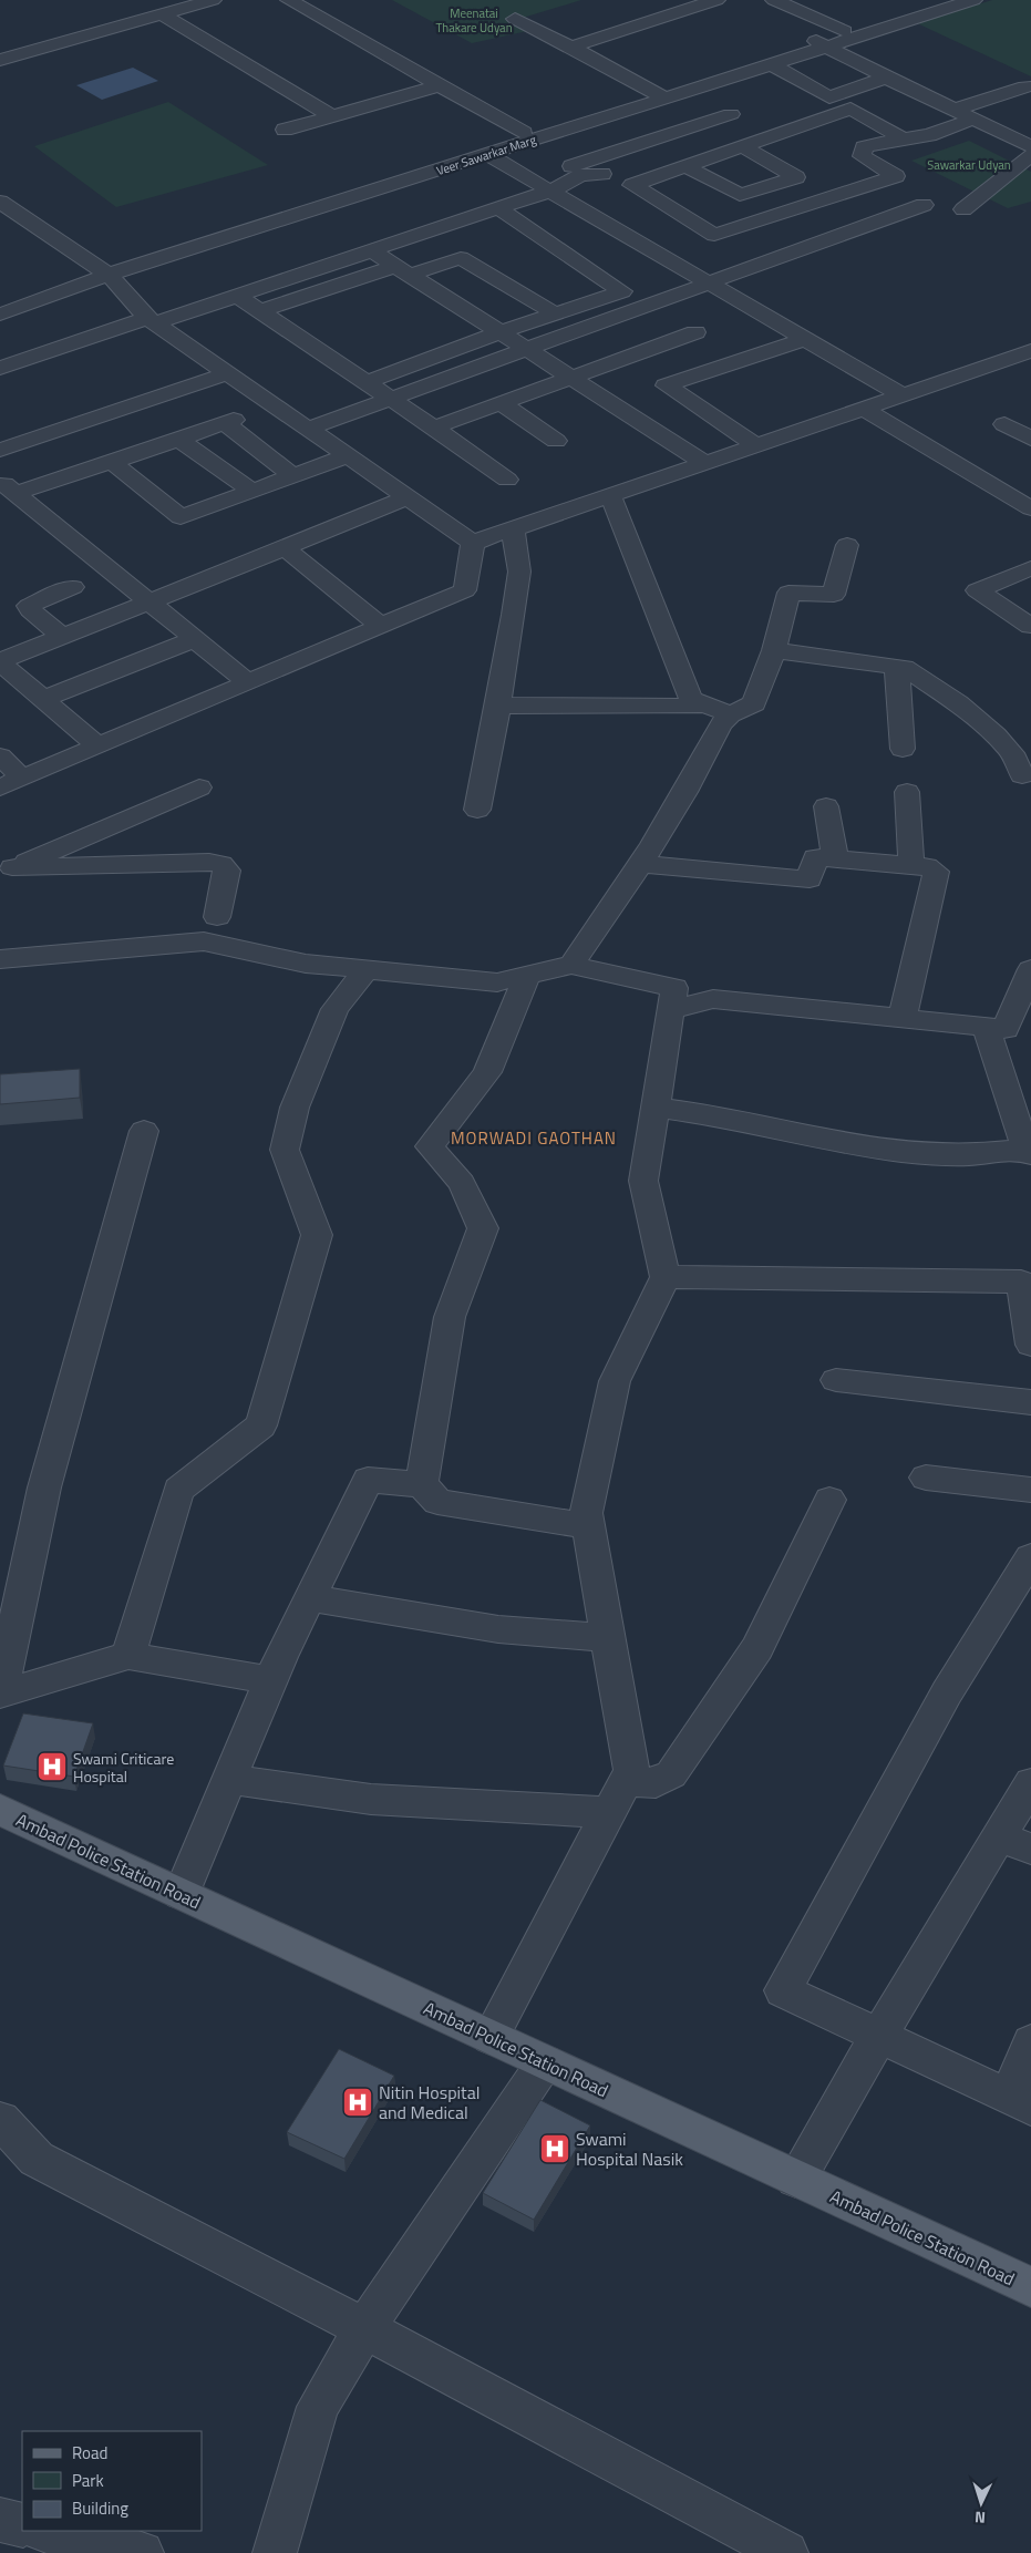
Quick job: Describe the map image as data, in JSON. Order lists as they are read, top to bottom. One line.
{"streets":{"main road":["Ambad Police Station Road"],"street":["Veer Sawarkar Marg"]},"districts":["MORWADI GAOTHAN"],"parks":["Meenatai Thakare Udyan","Sawarkar Udyan"],"places":{"hospital":["Swami Criticare Hospital","Nitin Hospital and Medical","Swami Hospital Nasik"]},"legend":["Road","Park","Building"],"north":"bottom"}
